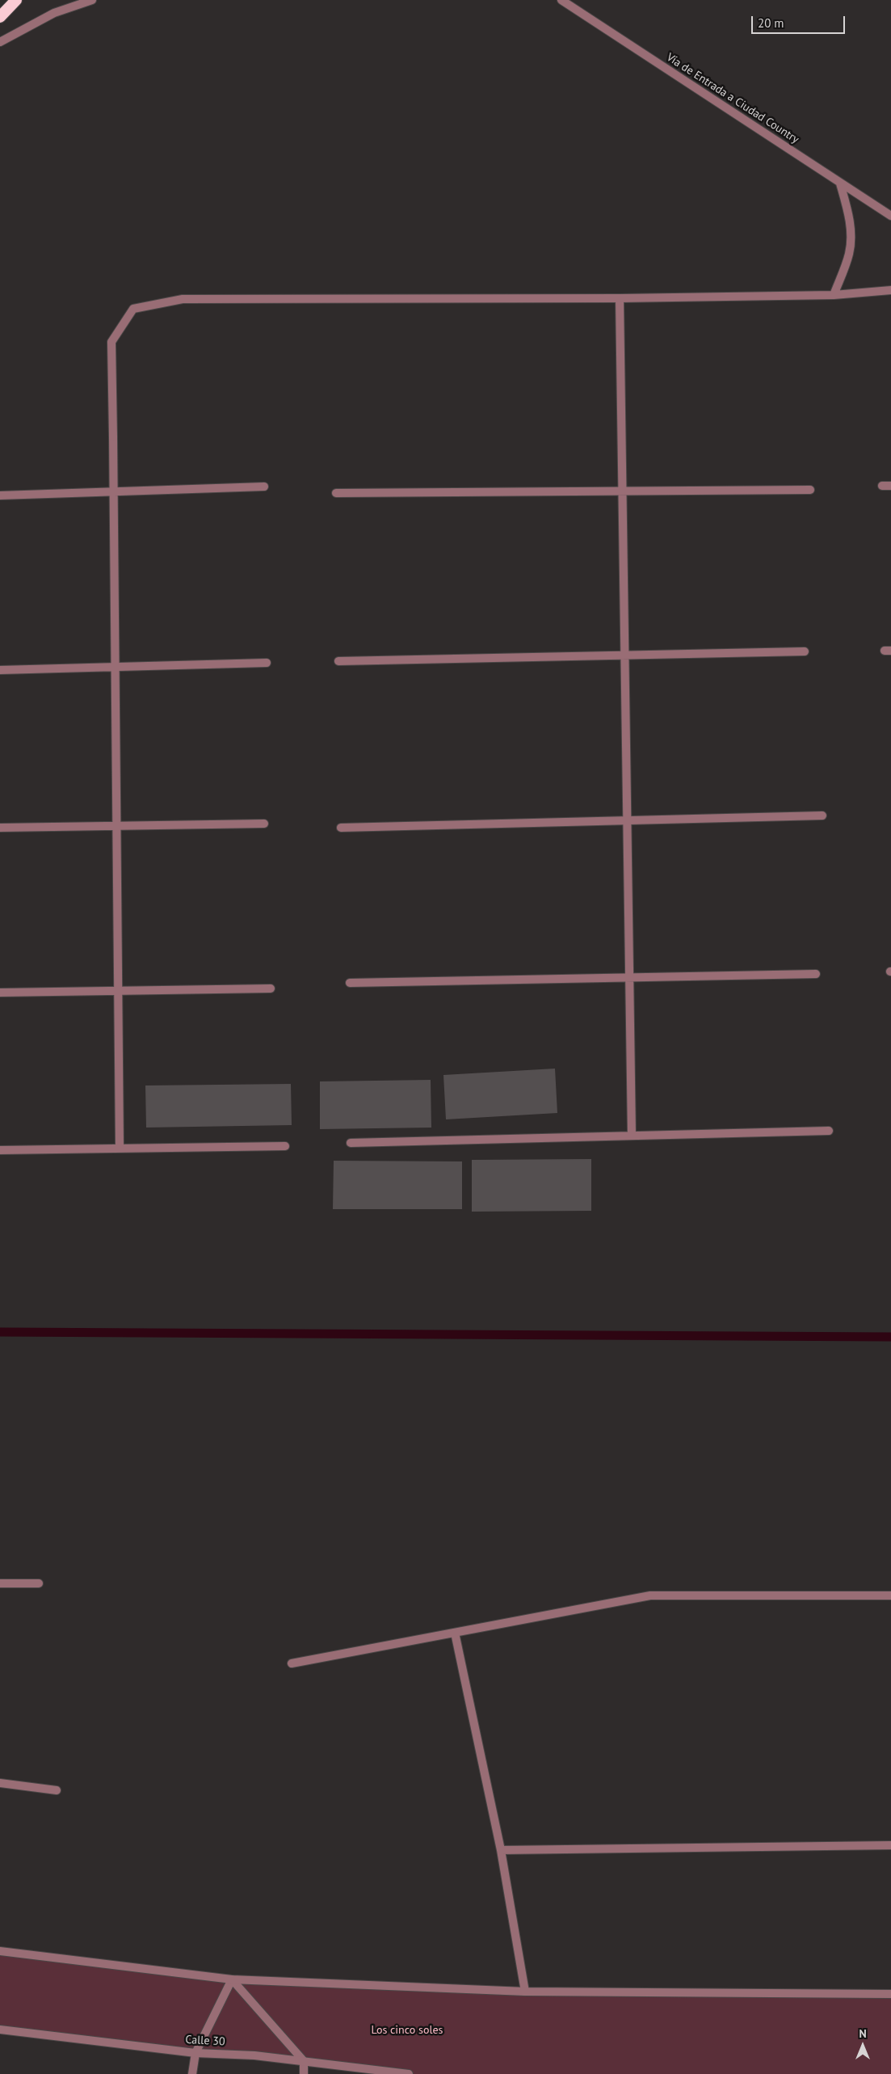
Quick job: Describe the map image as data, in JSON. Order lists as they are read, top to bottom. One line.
{"streets":{"street":["Vía de Entrada a Ciudad Country","Calle 30"]},"parks":["Los cinco soles"],"scale_bar":"20 m","north":"top"}
